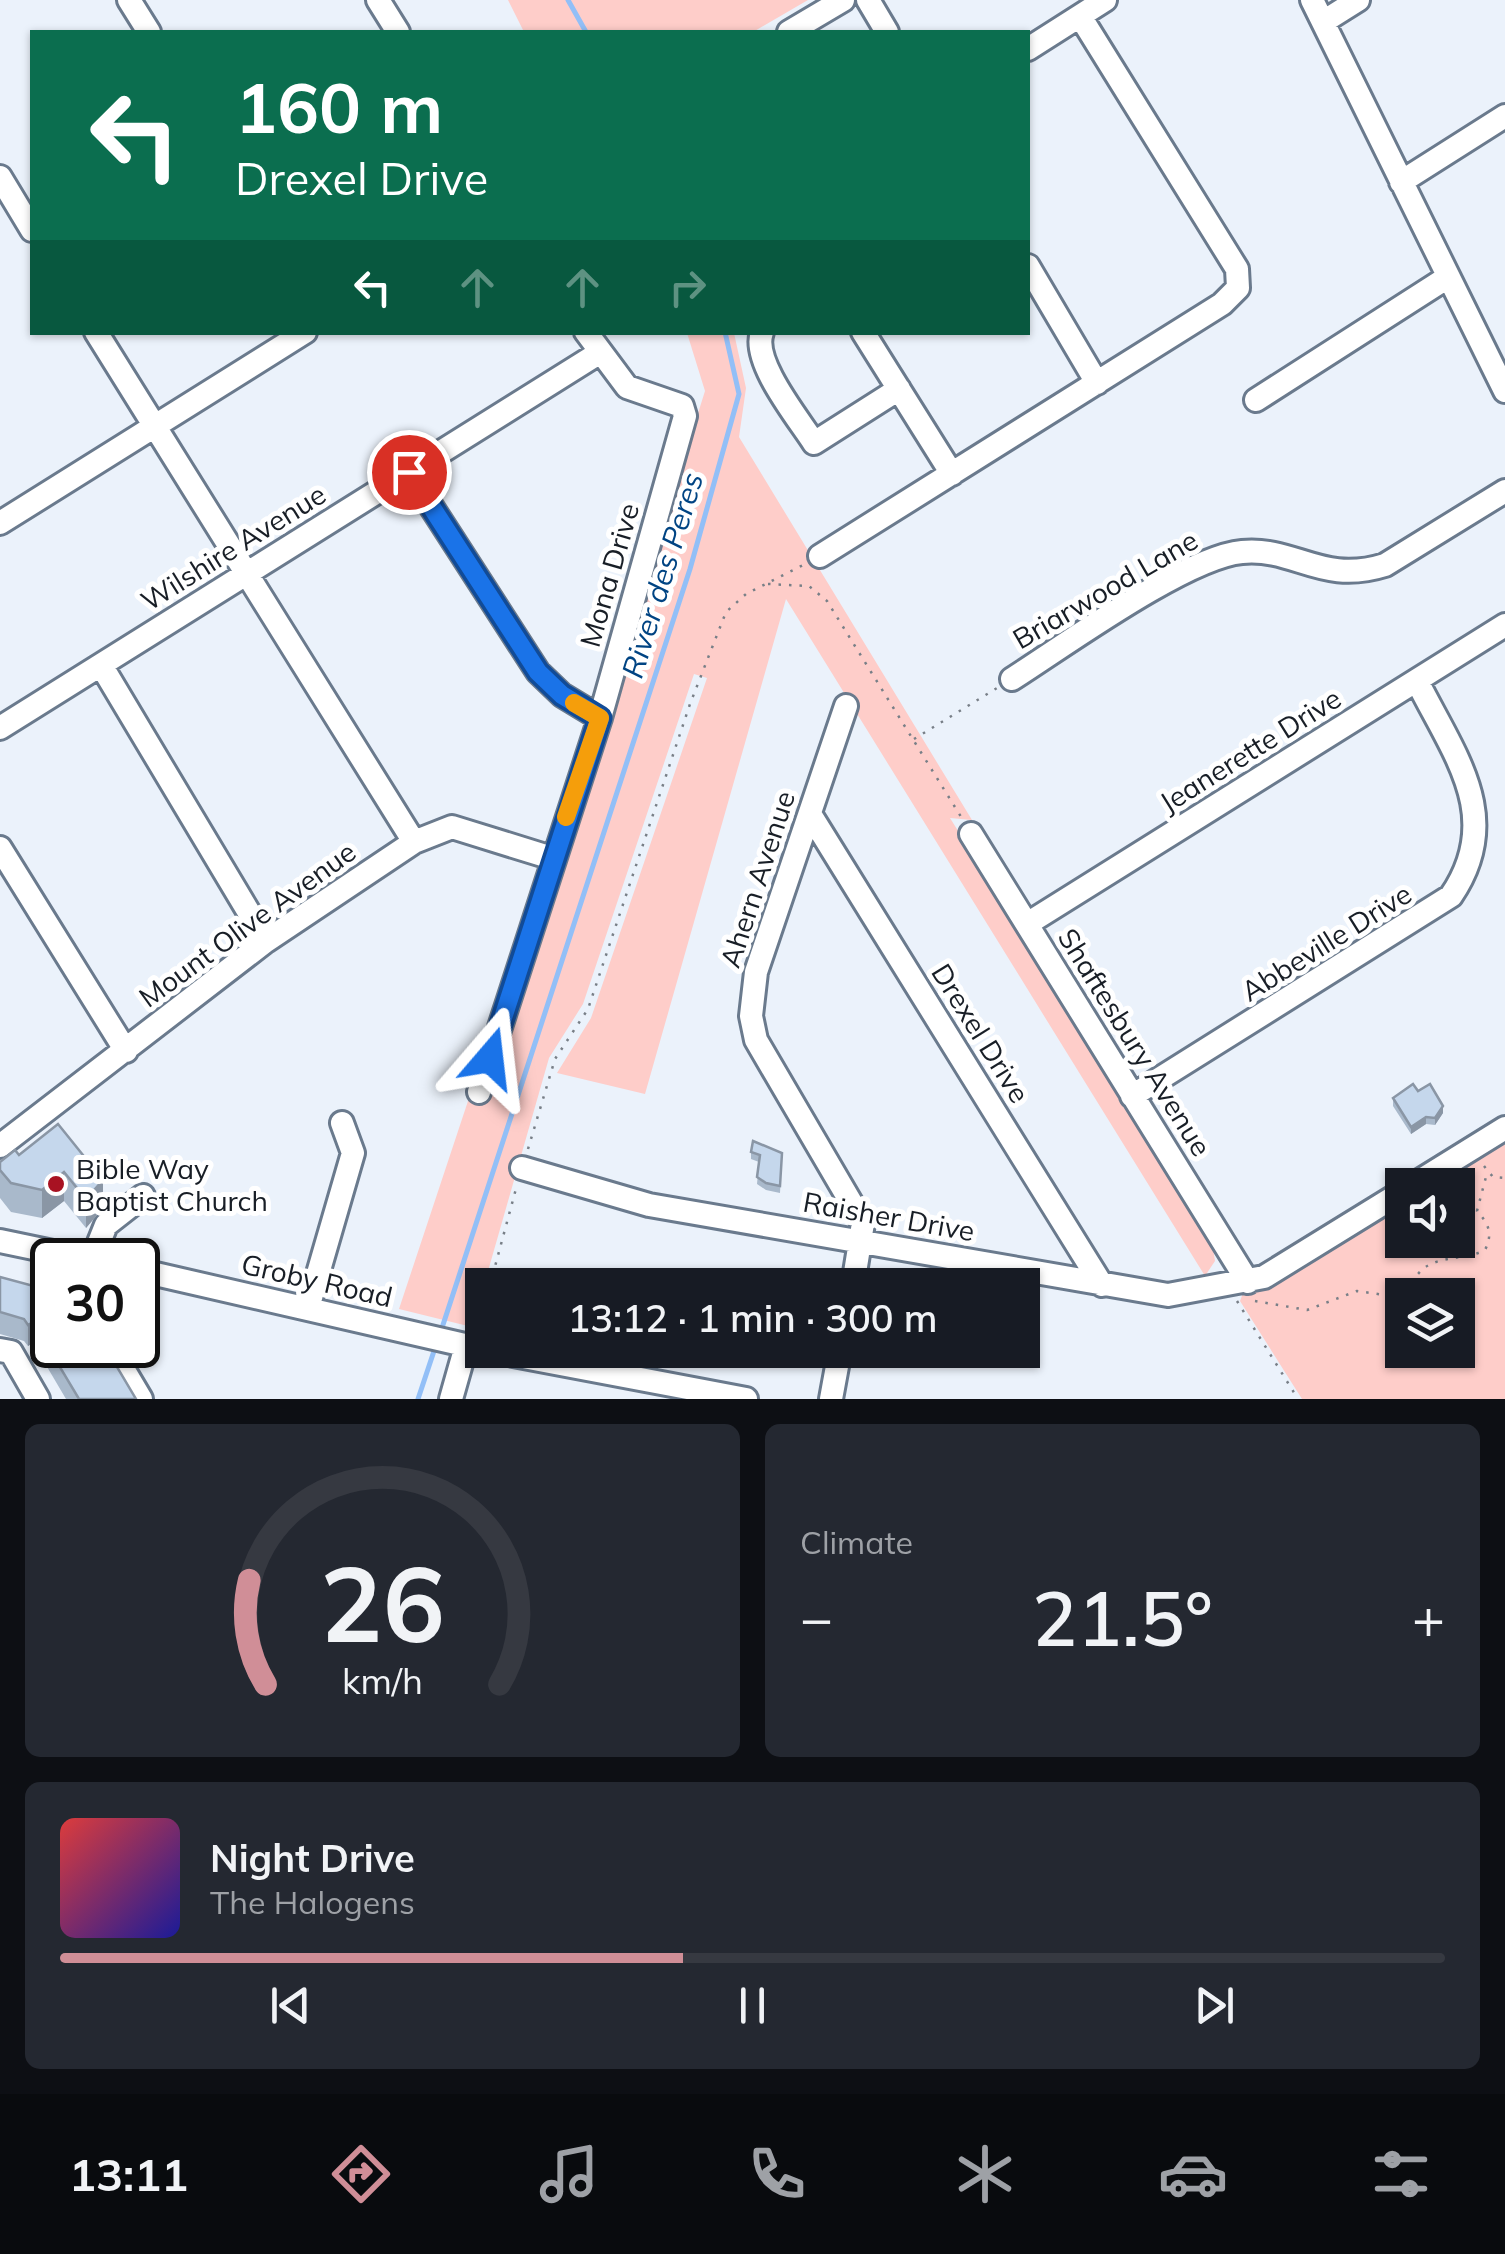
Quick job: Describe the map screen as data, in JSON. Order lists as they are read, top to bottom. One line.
{"streets":{"street":["Wilshire Avenue","Mona Drive","Briarwood Lane","Jeanerette Drive","Ahern Avenue","Mount Olive Avenue","Abbeville Drive","Drexel Drive","Shaftesbury Avenue","Raisher Drive","Groby Road"]},"crossings":[["Wilshire Avenue","Mona Drive"],["Mona Drive","Mount Olive Avenue"],["Jeanerette Drive","Abbeville Drive"],["Jeanerette Drive","Shaftesbury Avenue"],["Ahern Avenue","Drexel Drive"],["Ahern Avenue","Raisher Drive"],["Abbeville Drive","Shaftesbury Avenue"],["Drexel Drive","Raisher Drive"],["Shaftesbury Avenue","Raisher Drive"]],"water":["River des Peres"],"places":["Bible Way Baptist Church"],"page":{"turn":["160 m","Drexel Drive"],"limit":"30","trip":"13:12 · 1 min · 300 m","tile":"Climate","heat":["−","21.5°","+"],"song":["Night Drive","The Halogens"],"tabs":"13:11","gauge":["26","km/h"]}}
